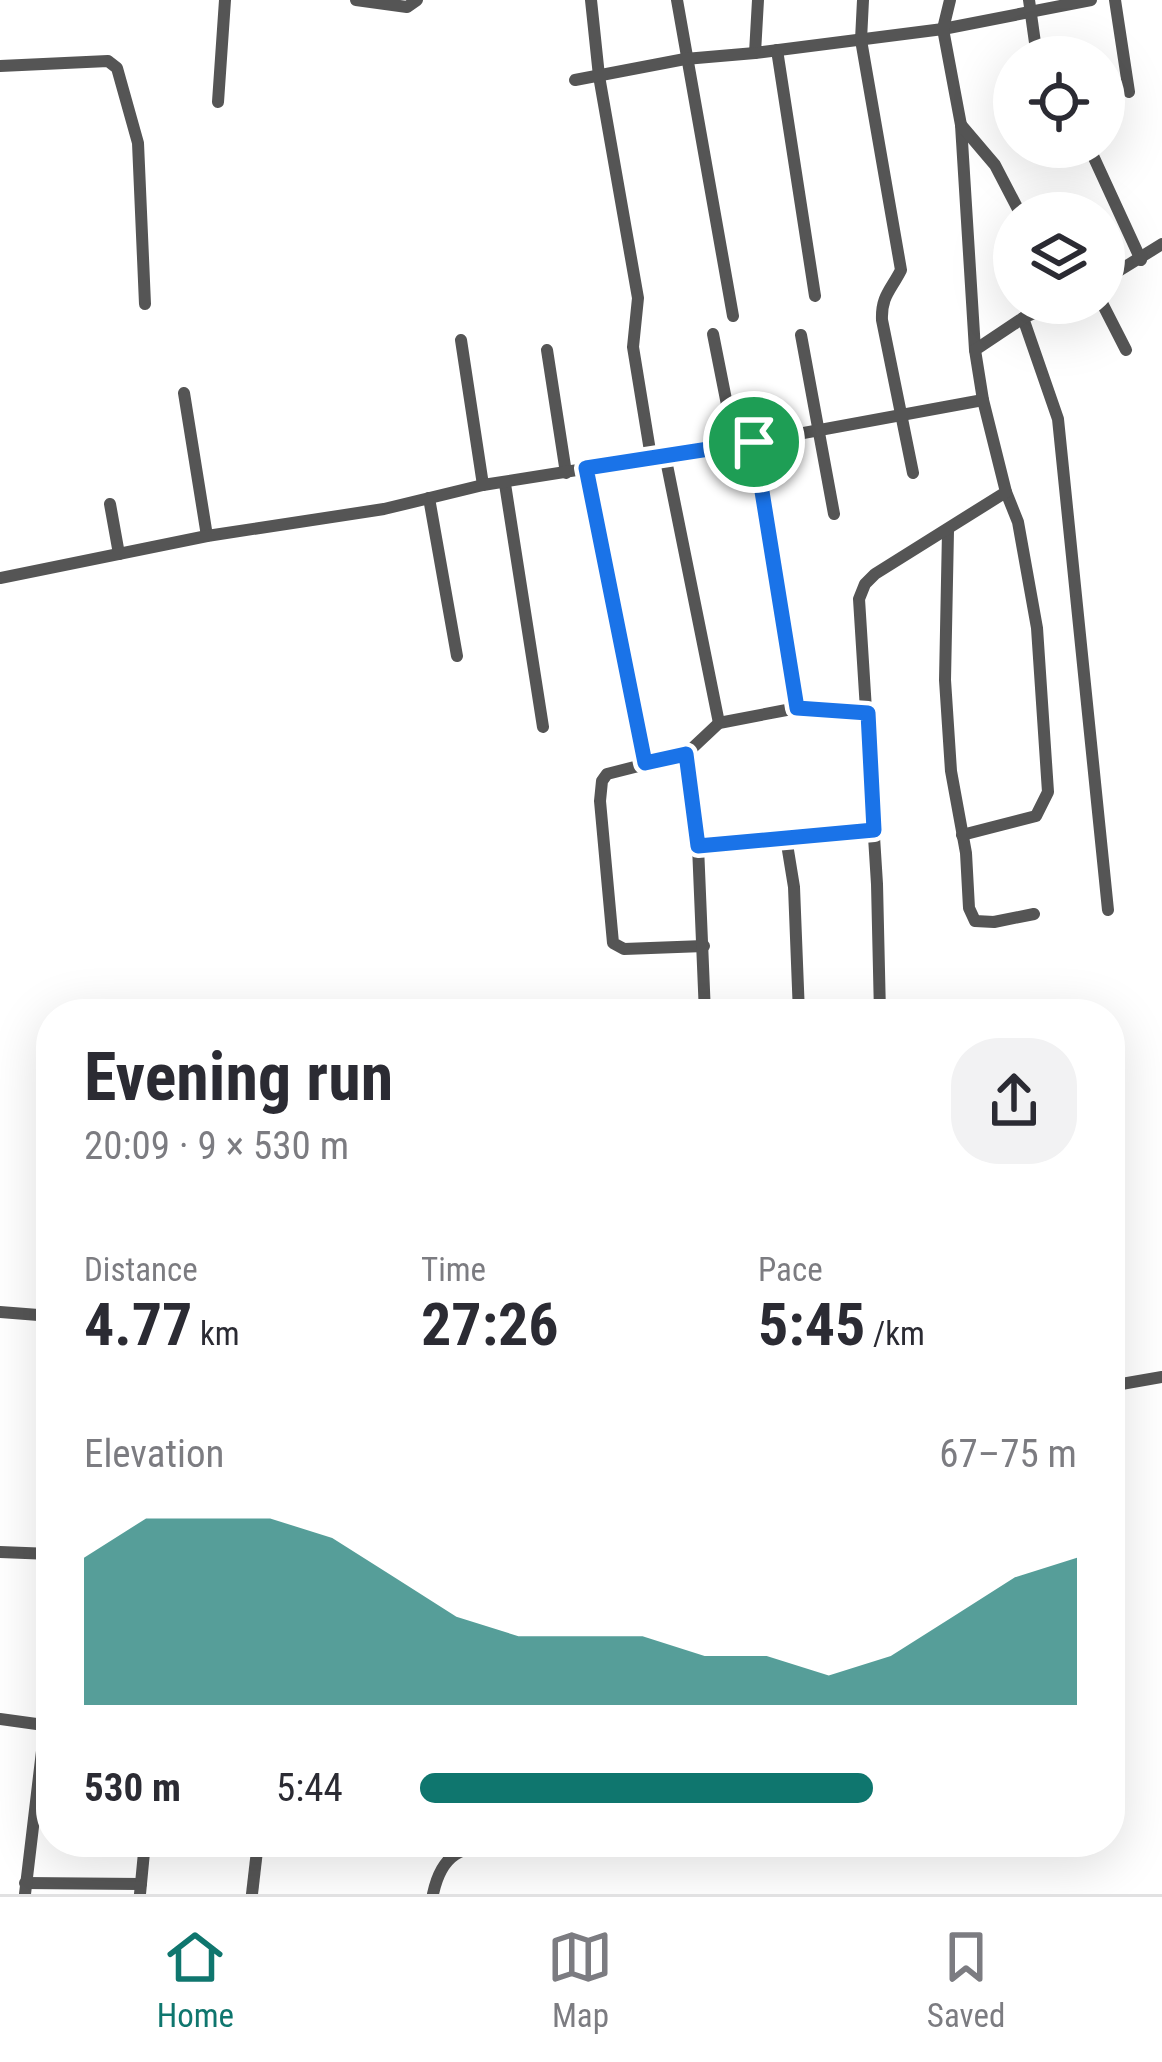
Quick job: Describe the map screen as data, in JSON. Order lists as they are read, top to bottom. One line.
{"page":{"heading":["Evening run","20:09 · 9 × 530 m"],"stats":[["Distance","4.77 km"],["Time","27:26"],["Pace","5:45 /km"]],"chart":["Elevation","67–75 m"],"list":[{"name":"530 m","note":"5:44"}],"tabs":["Home","Map","Saved"]}}
